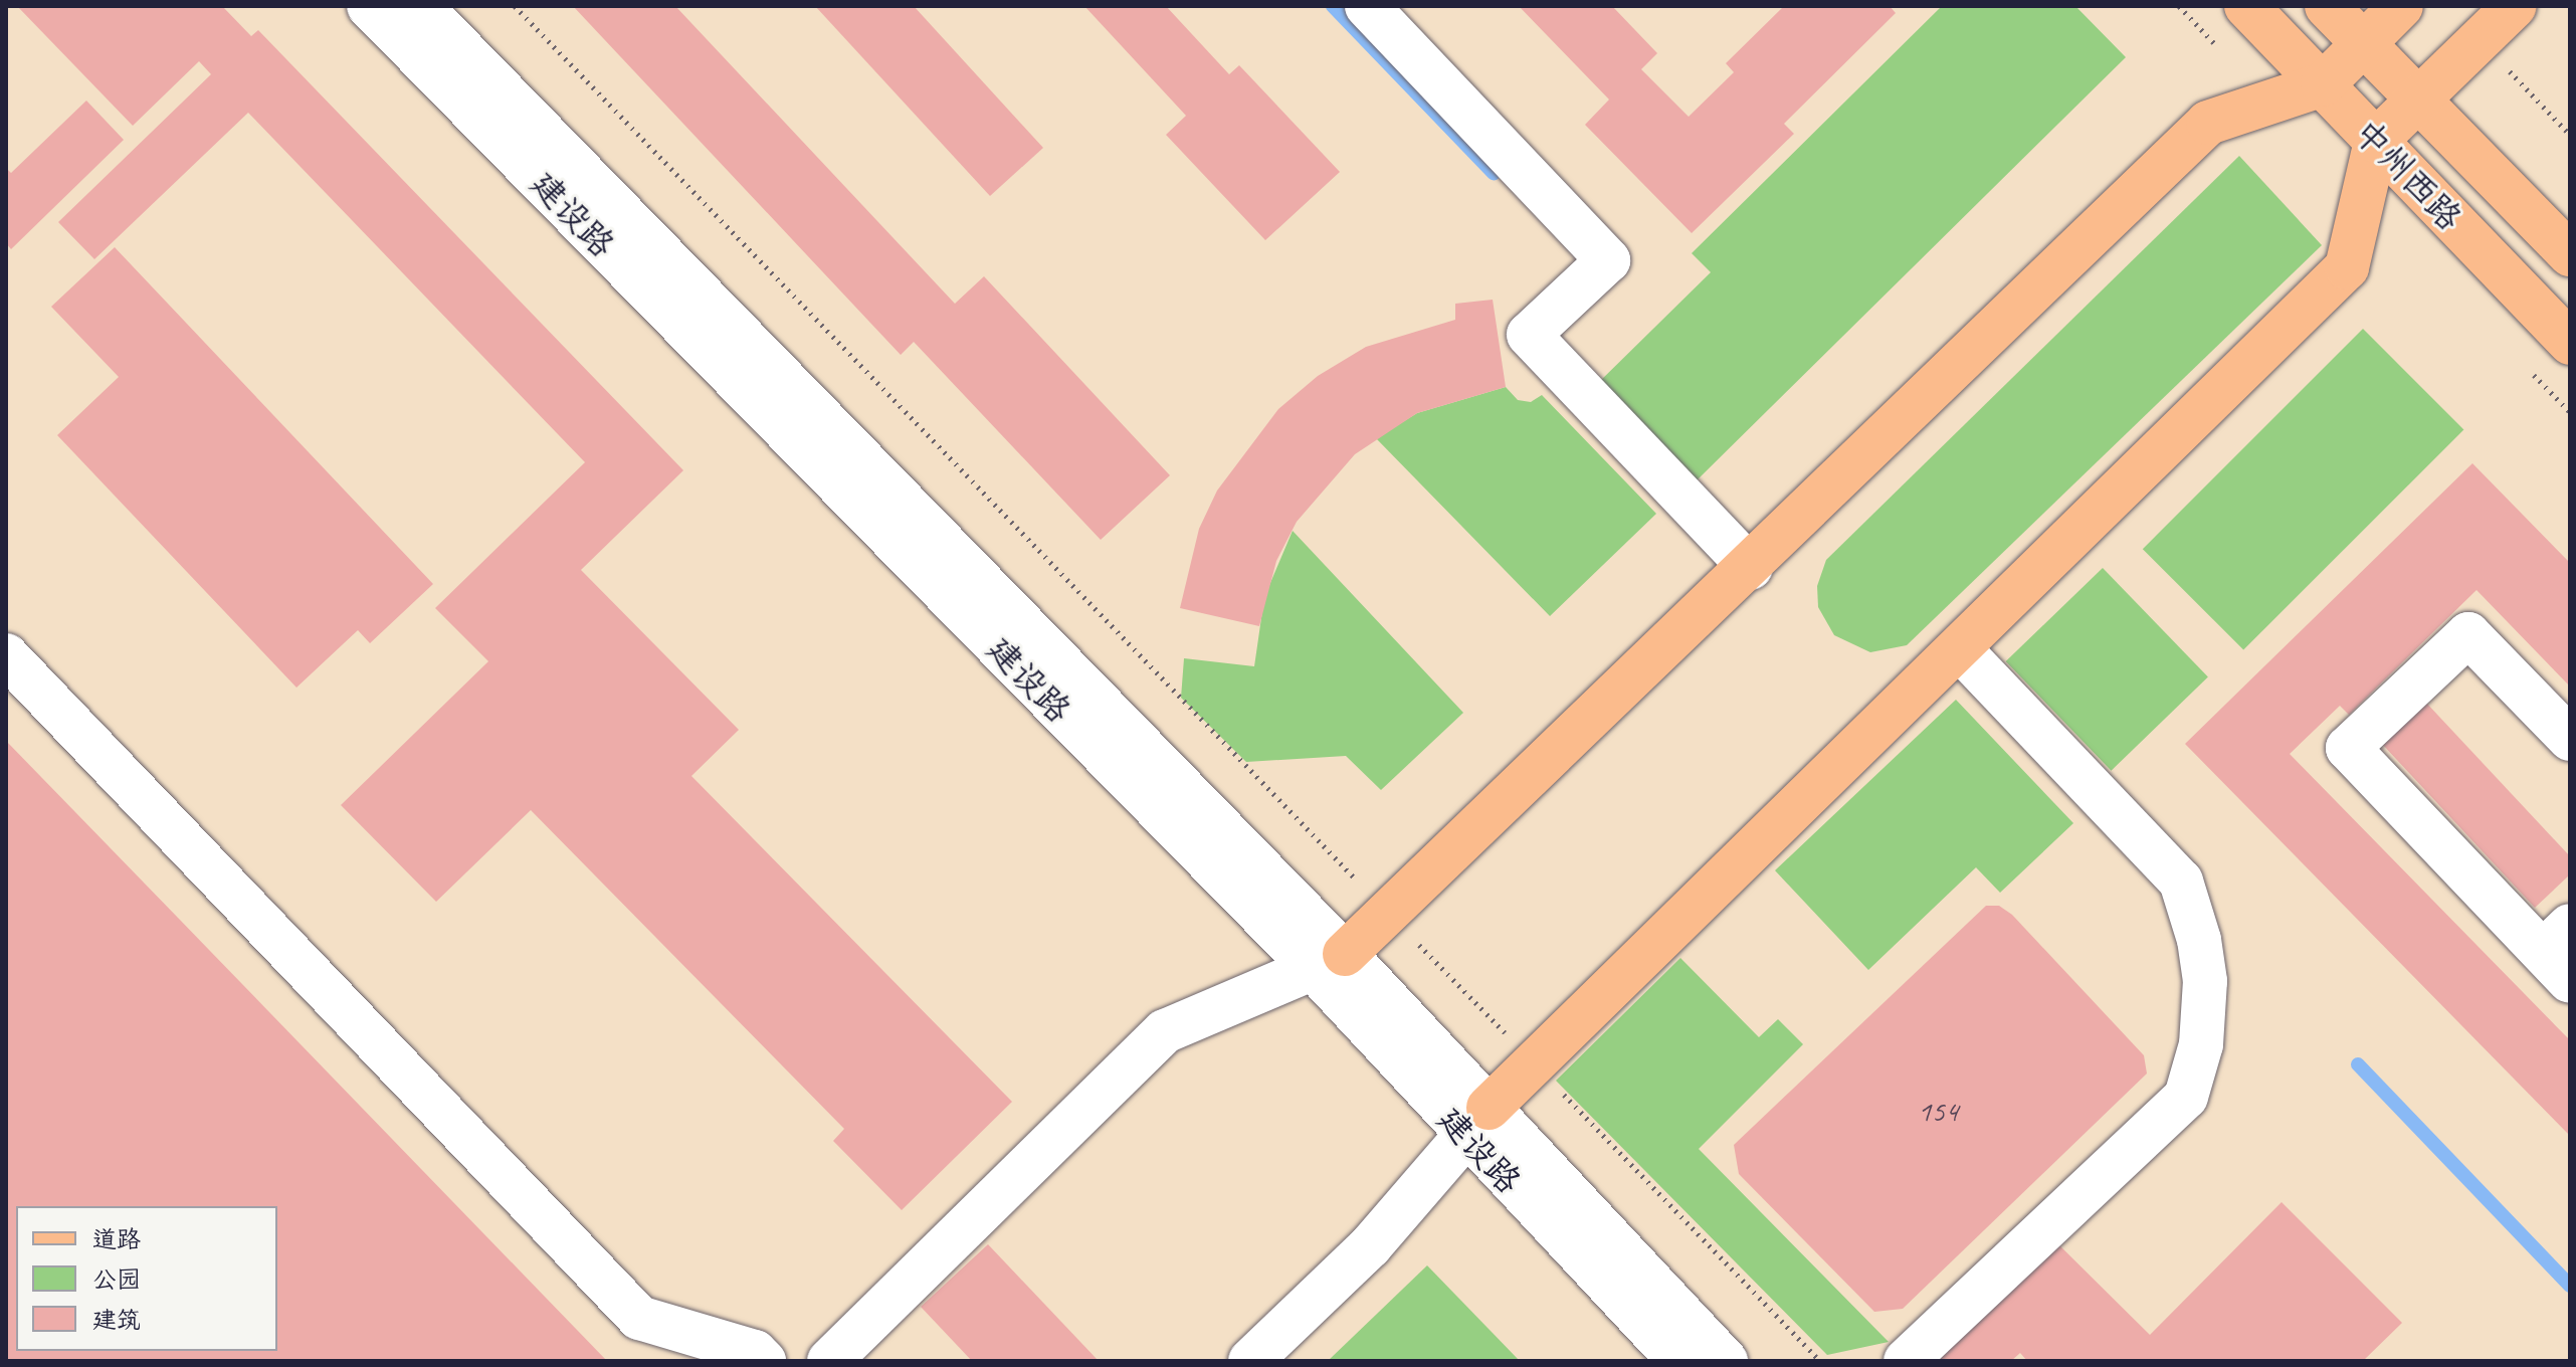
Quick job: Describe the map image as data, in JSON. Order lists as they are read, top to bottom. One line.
{"streets":{"main road":["中州西路"],"street":["建设路"]},"house_numbers":["154"],"legend":["道路","公园","建筑"]}
